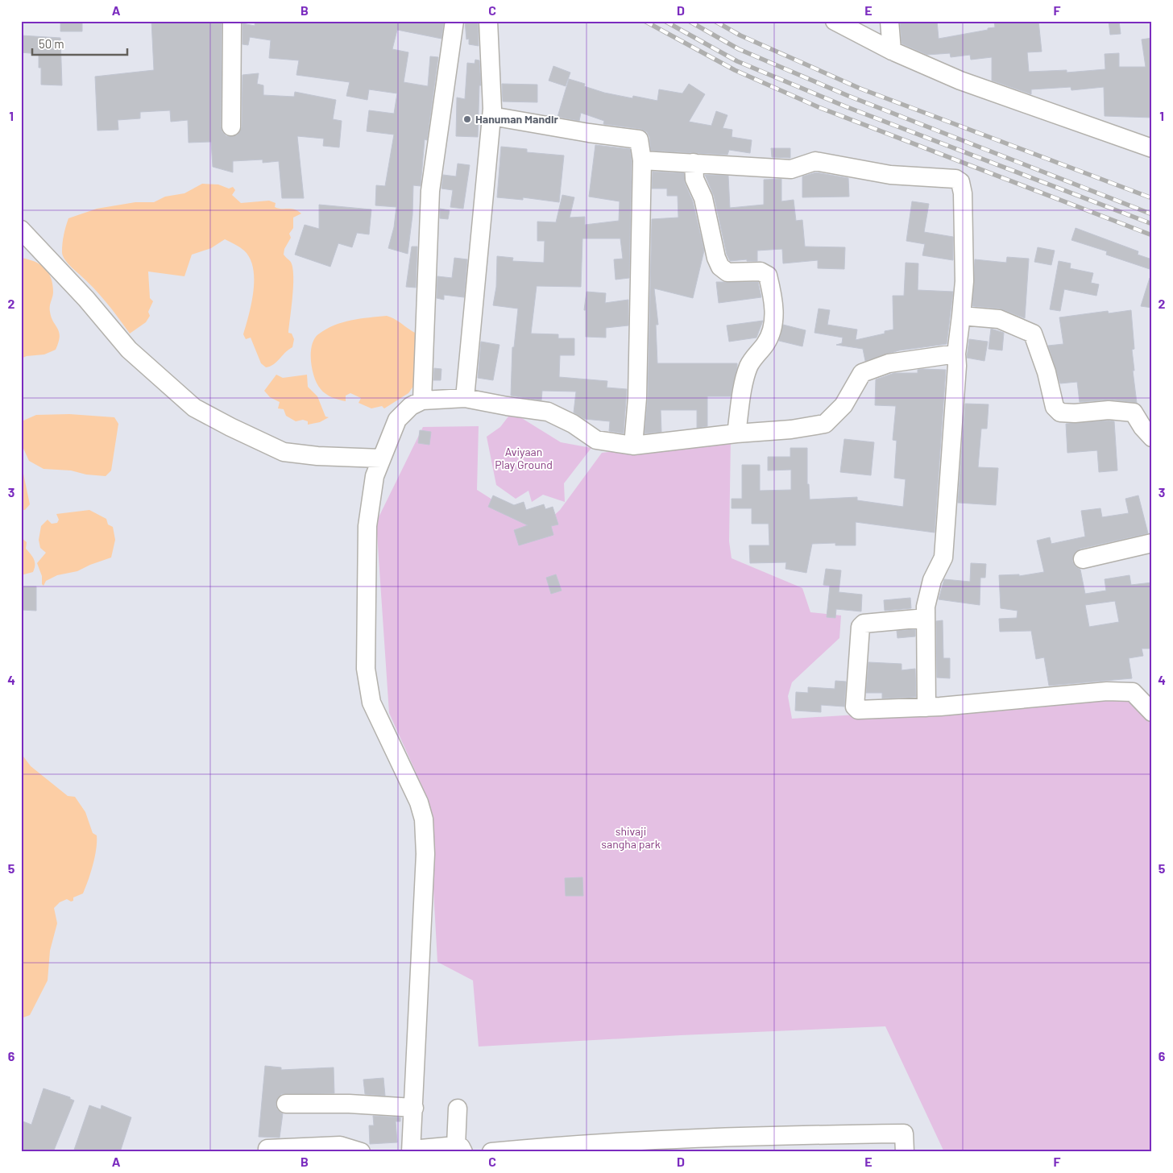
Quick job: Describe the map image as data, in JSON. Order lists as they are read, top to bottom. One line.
{"parks":["Aviyaan Play Ground","shivaji sangha park"],"places":["Hanuman Mandir"],"scale_bar":"50 m","grid":{"columns":["A","B","C","D","E","F"],"rows":["1","2","3","4","5","6"]}}
